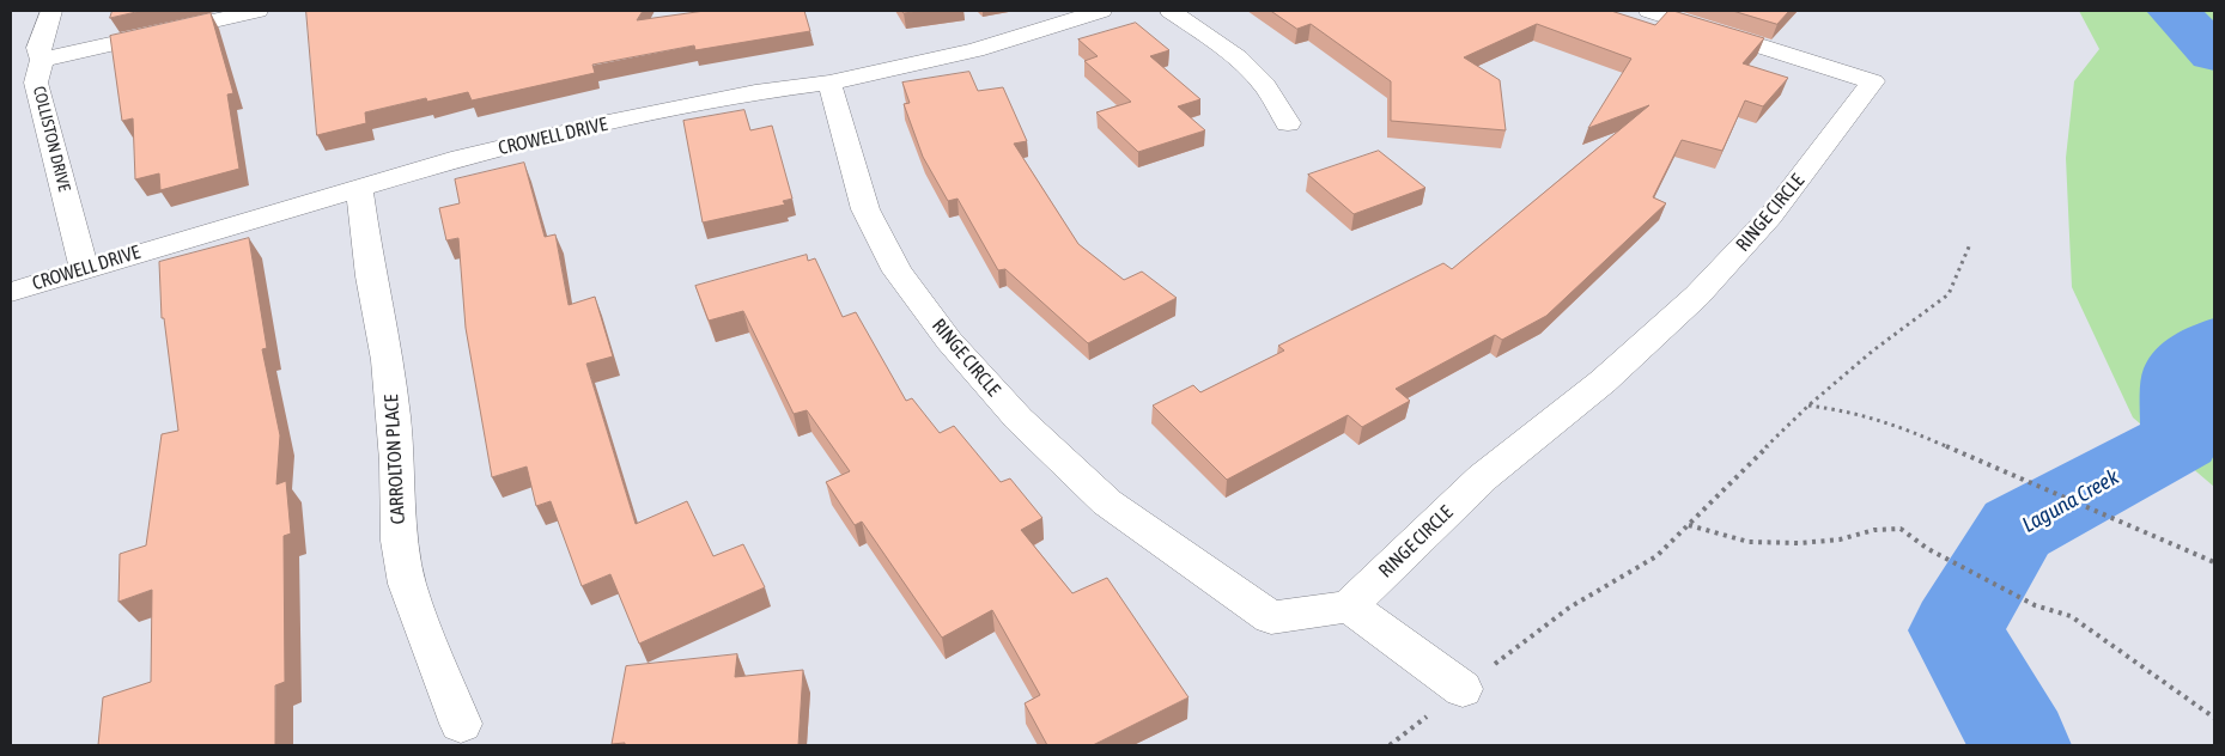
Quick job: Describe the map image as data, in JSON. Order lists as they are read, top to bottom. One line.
{"streets":{"street":["CROWELL DRIVE","COLLISTON DRIVE","RINGE CIRCLE","CARROLTON PLACE"]},"crossings":[["CROWELL DRIVE","COLLISTON DRIVE"],["CROWELL DRIVE","RINGE CIRCLE"],["CROWELL DRIVE","CARROLTON PLACE"]],"water":["Laguna Creek"]}
